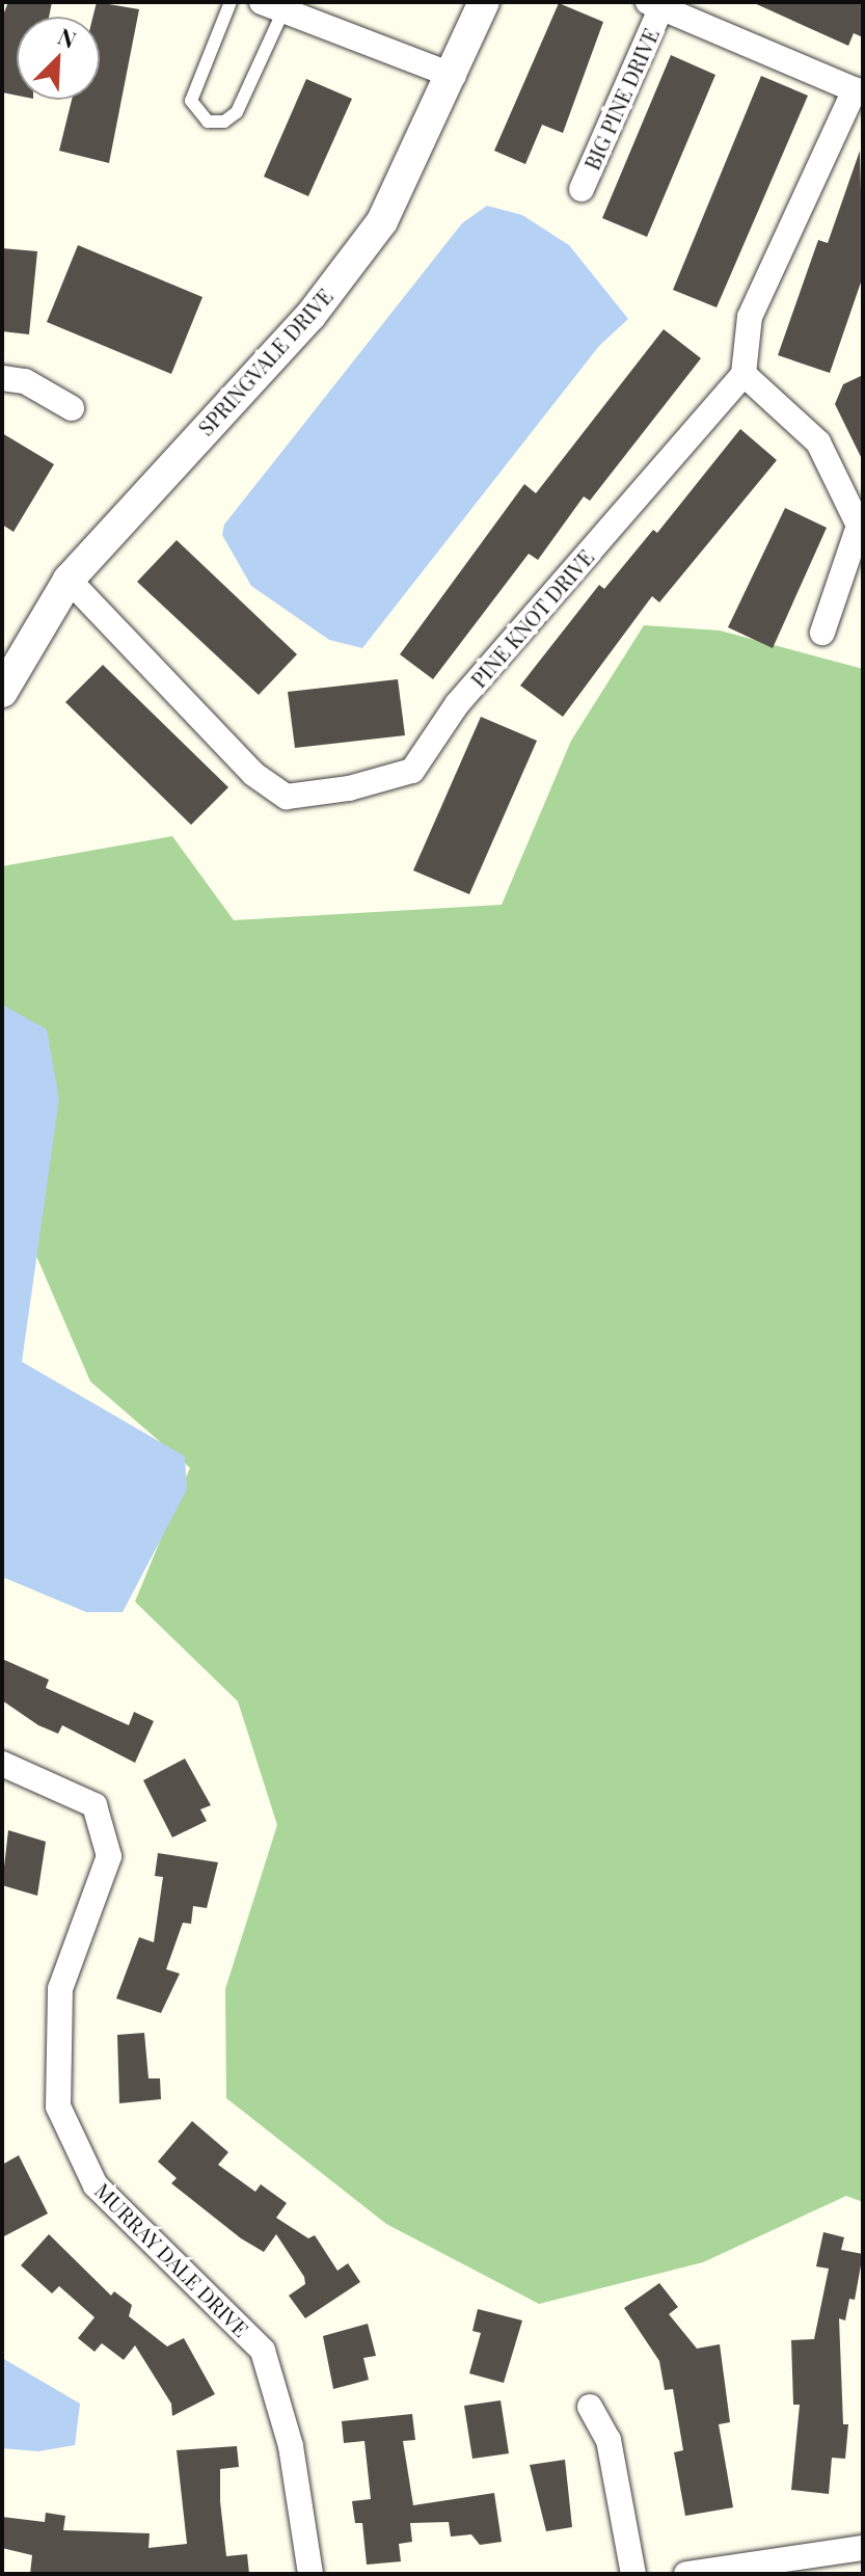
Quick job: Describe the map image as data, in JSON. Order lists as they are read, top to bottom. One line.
{"streets":{"street":["BIG PINE DRIVE","SPRINGVALE DRIVE","PINE KNOT DRIVE","MURRAY DALE DRIVE"]},"crossings":[["SPRINGVALE DRIVE","PINE KNOT DRIVE"]],"north":"top right"}
